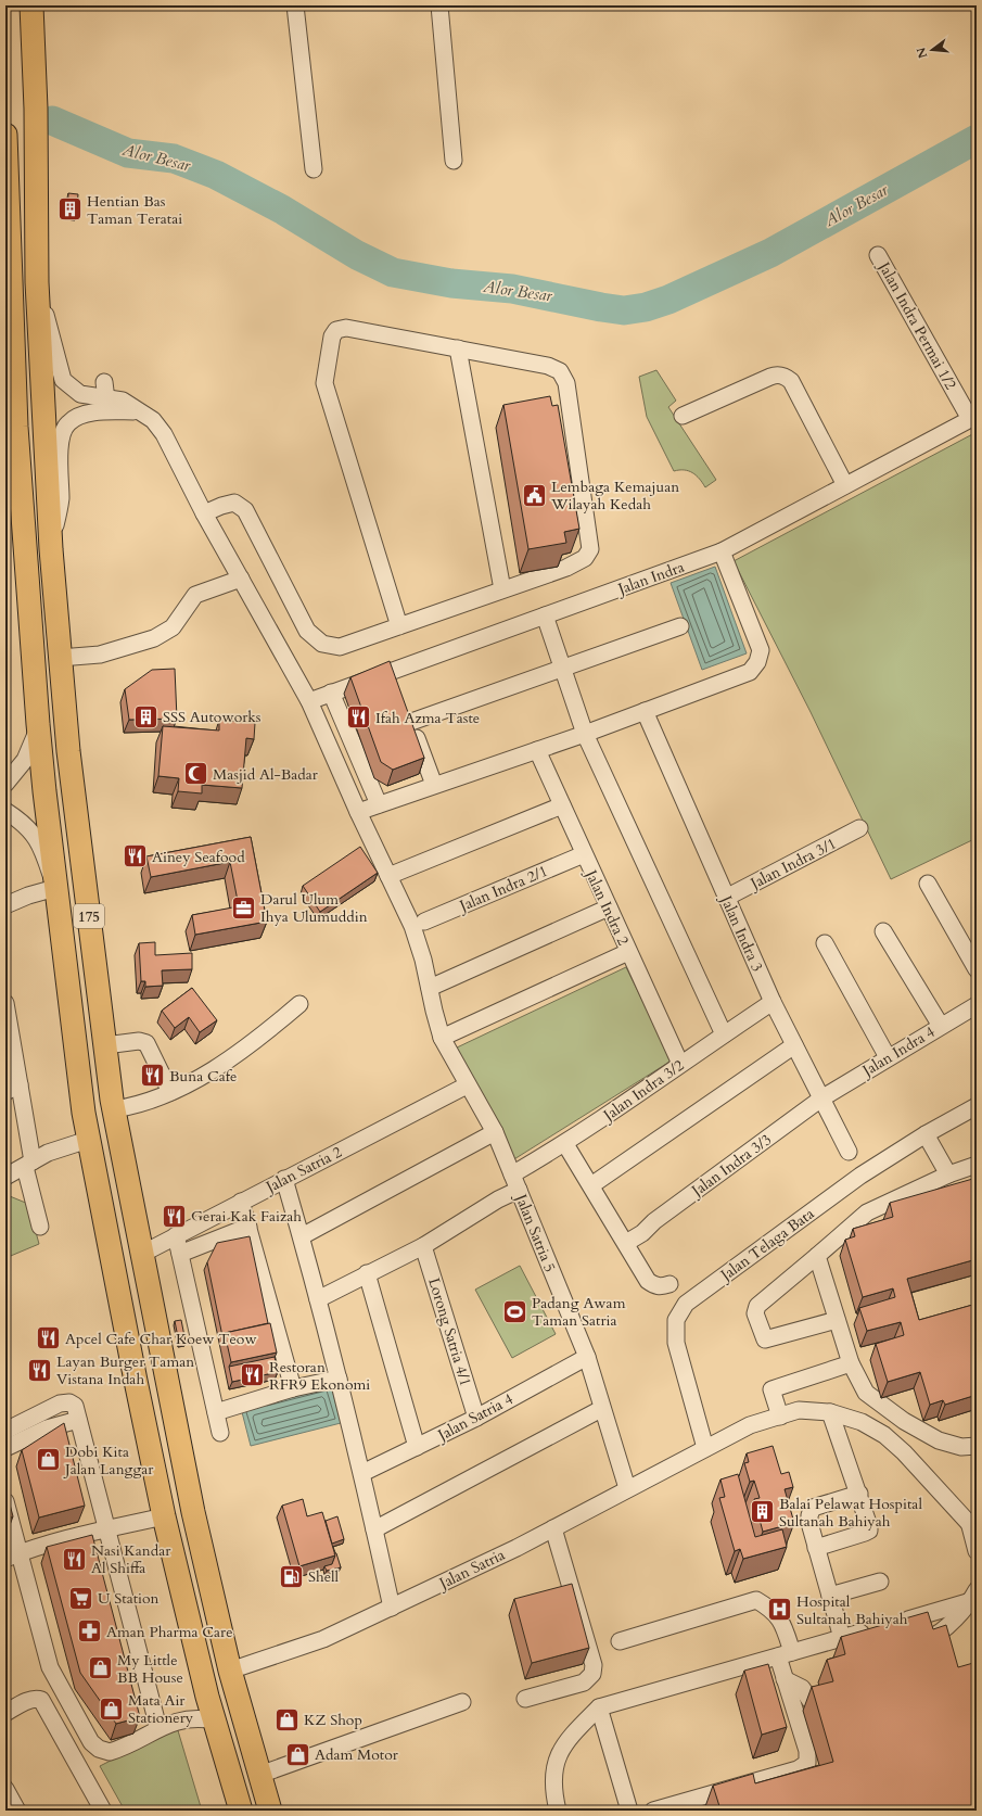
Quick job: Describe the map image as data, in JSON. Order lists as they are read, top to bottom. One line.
{"streets":{"highway":["175"],"street":["Jalan Indra Permai 1/2","Jalan Indra","Jalan Indra 3/1","Jalan Indra 2/1","Jalan Indra 2","Jalan Indra 3","Jalan Indra 4","Jalan Indra 3/2","Jalan Indra 3/3","Jalan Satria 2","Jalan Satria 5","Jalan Telaga Bata","Lorong Satria 4/1","Jalan Satria 4","Jalan Satria"]},"crossings":[["Jalan Indra Permai 1/2","Jalan Indra"],["Jalan Indra","Jalan Satria 5"],["Jalan Indra 3/1","Jalan Indra 3"],["Jalan Indra 2/1","Jalan Indra 2"],["Jalan Indra 2","Jalan Indra 3/2"],["175","Jalan Satria 2"],["175","Jalan Satria 5"],["175","Jalan Satria"],["Jalan Indra 3","Jalan Indra 4"],["Jalan Indra 3","Jalan Indra 3/2"],["Jalan Indra 3","Jalan Indra 3/3"],["Jalan Indra 4","Jalan Indra 3/3"],["Jalan Indra 3/2","Jalan Satria 5"],["Jalan Indra 3/2","Lorong Satria 4/1"],["Jalan Satria 2","Jalan Satria 5"],["Jalan Satria 5","Jalan Satria 4"],["Jalan Satria 5","Jalan Satria"],["Jalan Telaga Bata","Jalan Satria"],["Lorong Satria 4/1","Jalan Satria 4"]],"water":["Alor Besar"],"places":{"building":["Hentian Bas Taman Teratai","SSS Autoworks","Balai Pelawat Hospital Sultanah Bahiyah"],"public building":["Lembaga Kemajuan Wilayah Kedah"],"restaurant":["Ifah Azma Taste","Ainey Seafood","Buna Cafe","Gerai Kak Faizah","Apcel Cafe Char Koew Teow","Layan Burger Taman Vistana Indah","Restoran RFR9 Ekonomi","Nasi Kandar Al Shiffa"],"mosque":["Masjid Al-Badar"],"office":["Darul Ulum Ihya Ulumuddin"],"sports":["Padang Awam Taman Satria"],"shop":["Dobi Kita Jalan Langgar","My Little BB House","Mata Air Stationery","KZ Shop","Adam Motor"],"fuel station":["Shell"],"supermarket":["U Station"],"hospital":["Hospital Sultanah Bahiyah"],"pharmacy":["Aman Pharma Care"]},"north":"left"}
